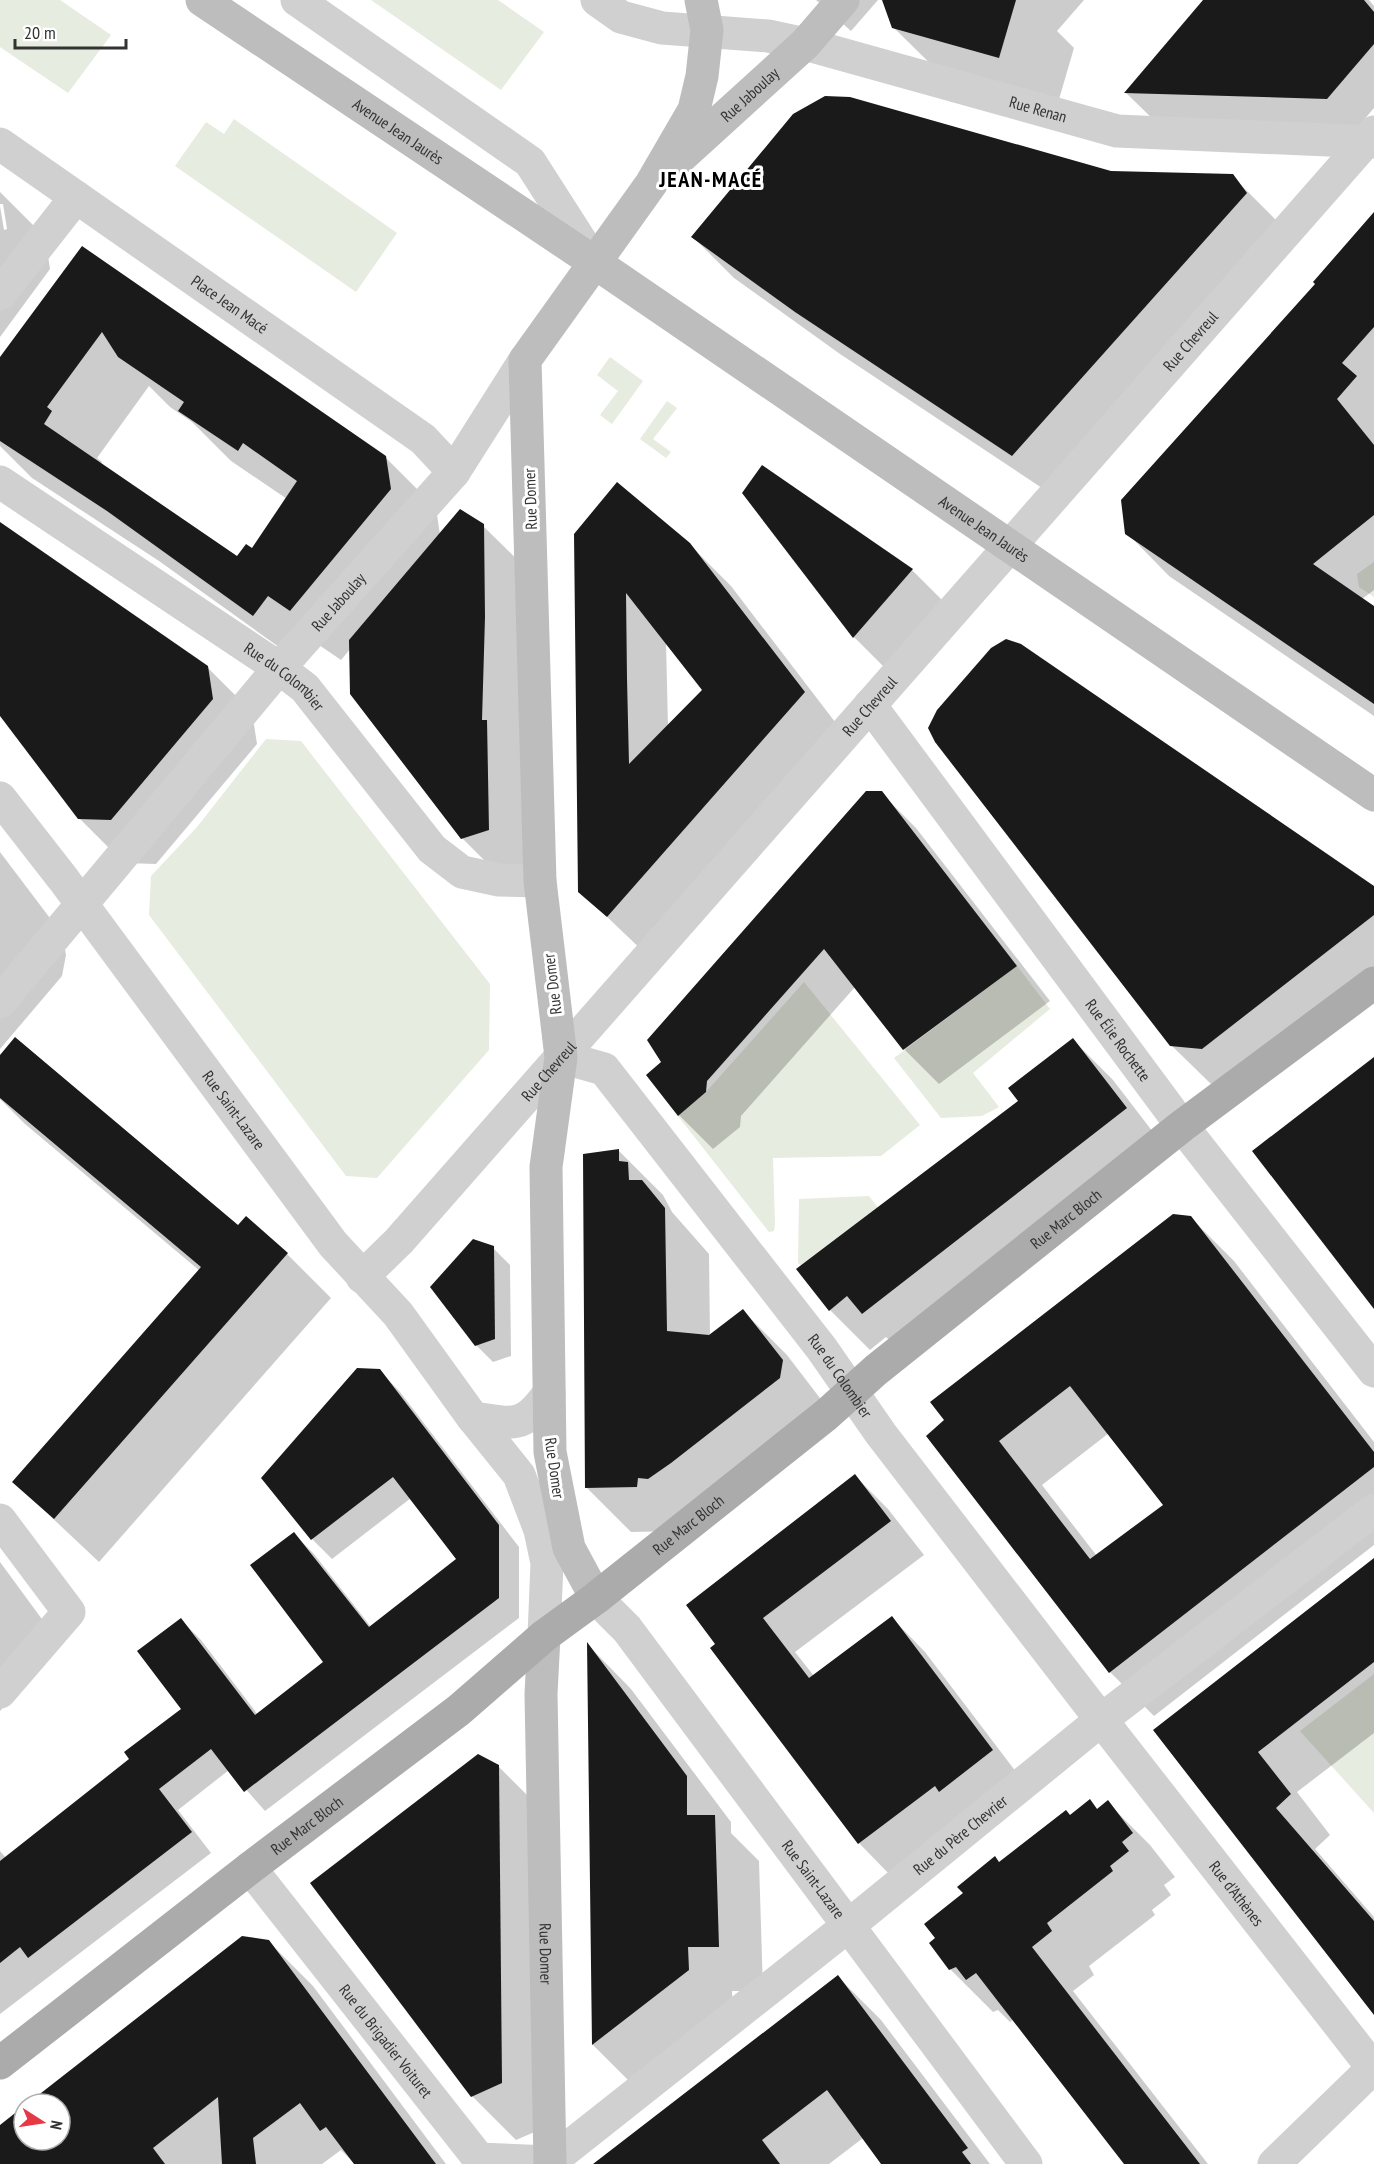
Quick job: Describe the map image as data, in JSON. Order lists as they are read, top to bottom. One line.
{"streets":{"main road":["Rue Marc Bloch"],"street":["Rue Jaboulay","Rue Renan","Avenue Jean Jaurès","Place Jean Macé","Rue Chevreul","Rue Domer","Rue du Colombier","Rue Élie Rochette","Rue Saint-Lazare","Rue du Père Chevrier","Rue d'Athènes","Rue du Brigadier Voituret"]},"crossings":[["Rue Jaboulay","Rue Renan"],["Rue Jaboulay","Avenue Jean Jaurès"],["Rue Jaboulay","Place Jean Macé"],["Rue Jaboulay","Rue Domer"],["Rue Jaboulay","Rue du Colombier"],["Rue Jaboulay","Rue Saint-Lazare"],["Rue Renan","Rue Chevreul"],["Avenue Jean Jaurès","Rue Chevreul"],["Rue Chevreul","Rue Domer"],["Rue Chevreul","Rue du Colombier"],["Rue Chevreul","Rue Élie Rochette"],["Rue Chevreul","Rue Saint-Lazare"],["Rue Domer","Rue du Colombier"],["Rue Domer","Rue Saint-Lazare"],["Rue Domer","Rue Marc Bloch"],["Rue Domer","Rue du Père Chevrier"],["Rue Domer","Rue du Brigadier Voituret"],["Rue du Colombier","Rue Marc Bloch"],["Rue du Colombier","Rue du Père Chevrier"],["Rue du Colombier","Rue d'Athènes"],["Rue Élie Rochette","Rue Marc Bloch"],["Rue Saint-Lazare","Rue Marc Bloch"],["Rue Saint-Lazare","Rue du Père Chevrier"],["Rue Marc Bloch","Rue du Brigadier Voituret"],["Rue du Père Chevrier","Rue d'Athènes"],["Rue du Père Chevrier","Rue du Brigadier Voituret"]],"districts":["JEAN-MACÉ"],"scale_bar":"20 m","north":"right"}
